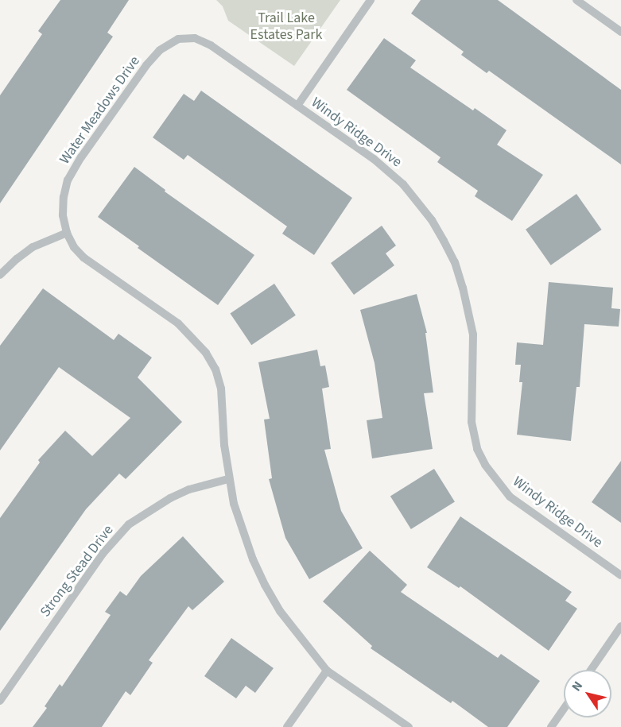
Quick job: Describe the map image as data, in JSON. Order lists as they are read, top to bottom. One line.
{"streets":{"street":["Water Meadows Drive","Windy Ridge Drive","Strong Stead Drive"]},"crossings":[["Water Meadows Drive","Windy Ridge Drive"],["Water Meadows Drive","Strong Stead Drive"]],"parks":["Trail Lake Estates Park"],"north":"top left"}
